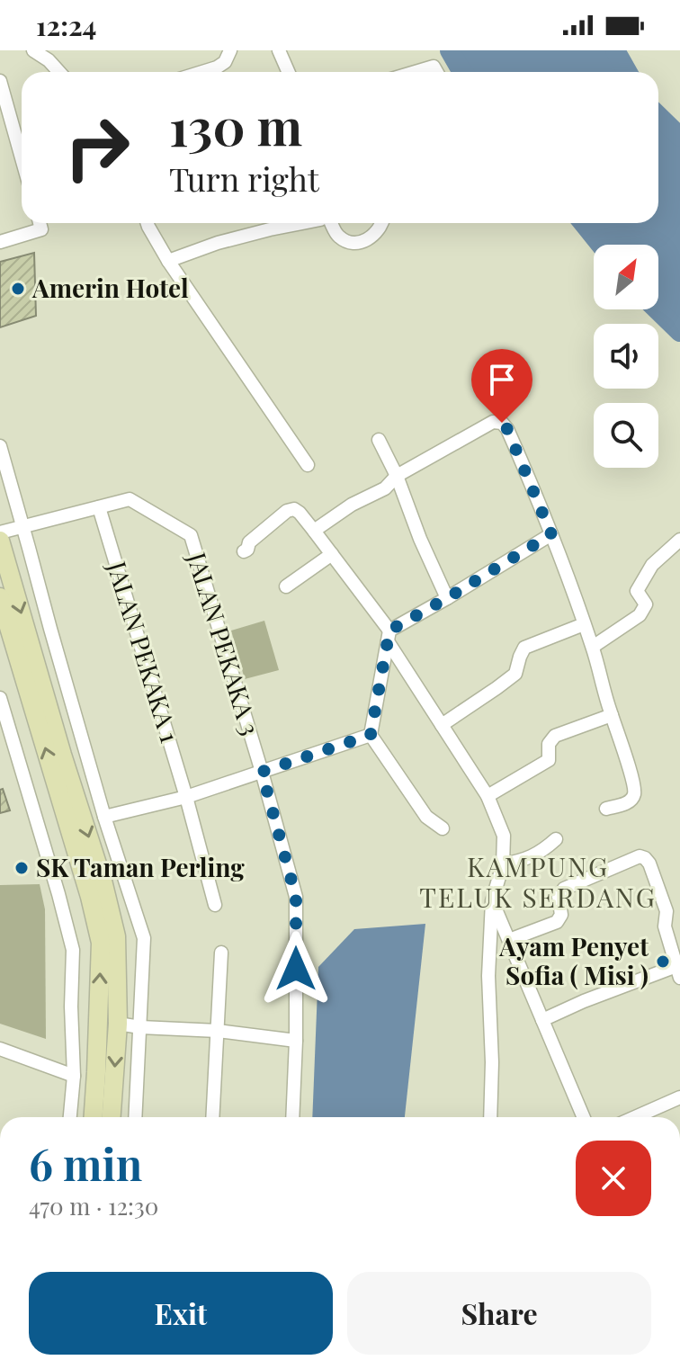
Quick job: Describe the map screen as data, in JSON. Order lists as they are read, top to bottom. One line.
{"streets":{"street":["JALAN PEKAKA 3","JALAN PEKAKA 1"]},"crossings":[["JALAN PEKAKA 3","JALAN PEKAKA 1"]],"districts":["KAMPUNG TELUK SERDANG"],"places":["Amerin Hotel","SK Taman Perling","Ayam Penyet Sofia ( Misi )"],"north":"top right","page":{"status":"12:24","turn":["130 m","Turn right"],"heading":["6 min","470 m · 12:30"],"buttons":["Exit","Share"]}}
